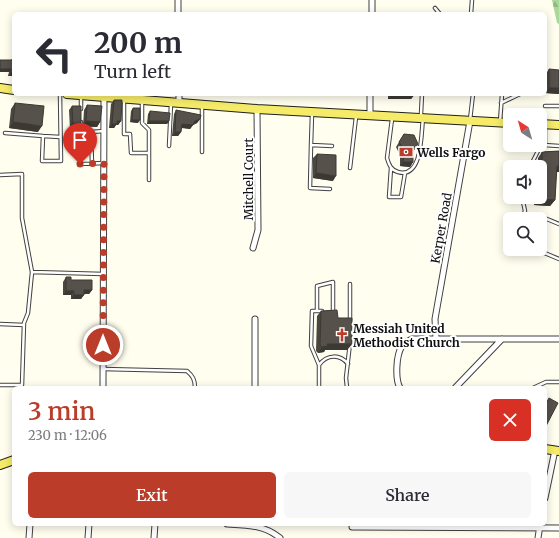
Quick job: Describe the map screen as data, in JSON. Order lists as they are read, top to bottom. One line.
{"streets":{"street":["Mitchell Court","Kerper Road"]},"places":{"bank":["Wells Fargo"],"church":["Messiah United Methodist Church"]},"north":"top left","page":{"turn":["200 m","Turn left"],"heading":["3 min","230 m · 12:06"],"buttons":["Exit","Share"]}}
